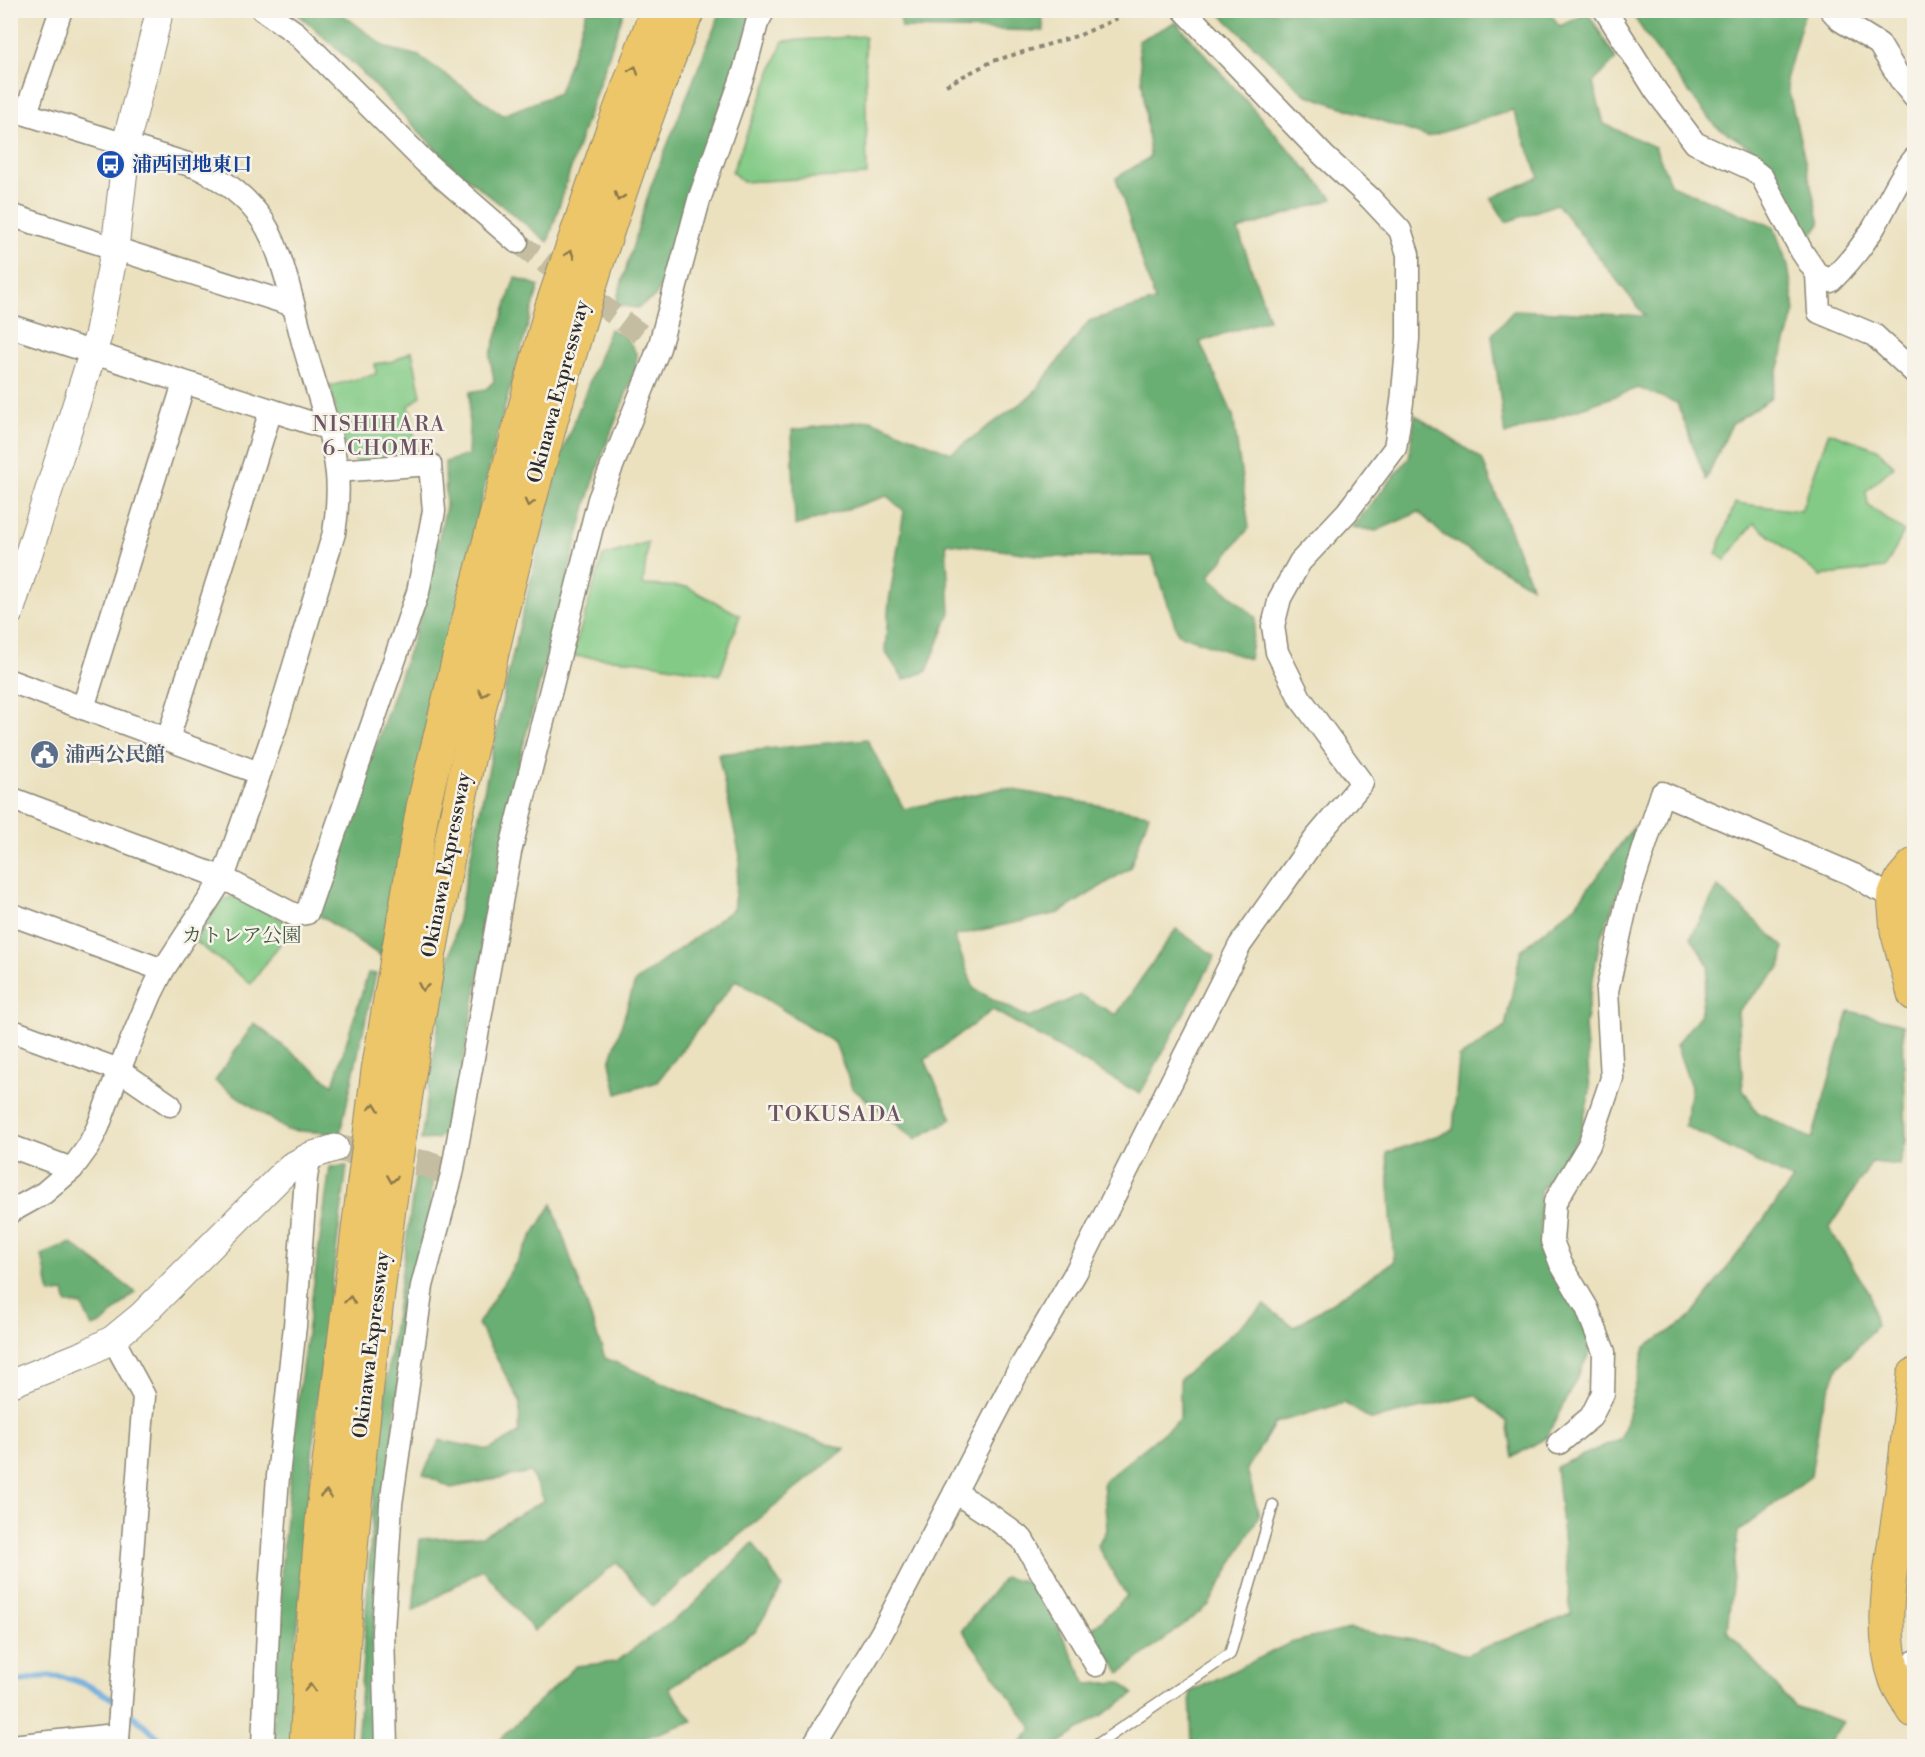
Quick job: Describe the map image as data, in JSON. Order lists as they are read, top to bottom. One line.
{"streets":{"main road":["Okinawa Expressway"]},"districts":["NISHIHARA 6-CHOME","TOKUSADA"],"parks":["カトレア公園"],"places":{"bus stop":["浦西団地東口"],"public building":["浦西公民館"]}}
